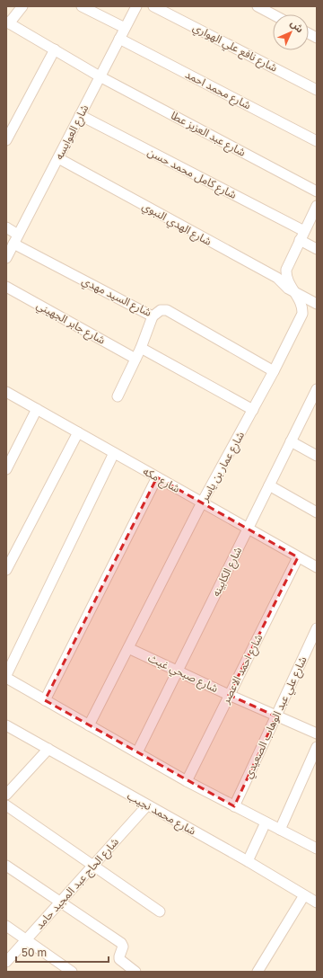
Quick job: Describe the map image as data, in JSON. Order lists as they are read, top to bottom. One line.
{"streets":{"street":["شارع نافع علي الهواري","شارع محمد احمد","شارع العوايسه","شارع عبد العزيز عطا","شارع كامل محمد حسن","شارع الهدي النبوي","شارع السيد مهدي","شارع جابر الجهيني","شارع عمار بن ياسر","شارع مكه","شارع الكابينه","شارع احمد الاعصر","شارع صبحي غيث","شارع علي عبد الوهاب الصعيدي","شارع محمد نجيب","شارع الحاج عبد المجيد حامد"]},"crossings":[["شارع محمد احمد","شارع العوايسه"],["شارع العوايسه","شارع عبد العزيز عطا"],["شارع العوايسه","شارع كامل محمد حسن"],["شارع العوايسه","شارع الهدي النبوي"],["شارع العوايسه","شارع السيد مهدي"],["شارع كامل محمد حسن","شارع عمار بن ياسر"],["شارع الهدي النبوي","شارع عمار بن ياسر"],["شارع السيد مهدي","شارع عمار بن ياسر"],["شارع عمار بن ياسر","شارع مكه"],["شارع عمار بن ياسر","شارع صبحي غيث"],["شارع مكه","شارع الكابينه"],["شارع مكه","شارع احمد الاعصر"],["شارع الكابينه","شارع صبحي غيث"],["شارع احمد الاعصر","شارع صبحي غيث"],["شارع صبحي غيث","شارع علي عبد الوهاب الصعيدي"],["شارع محمد نجيب","شارع الحاج عبد المجيد حامد"]],"scale_bar":"50 m","north":"top right"}
